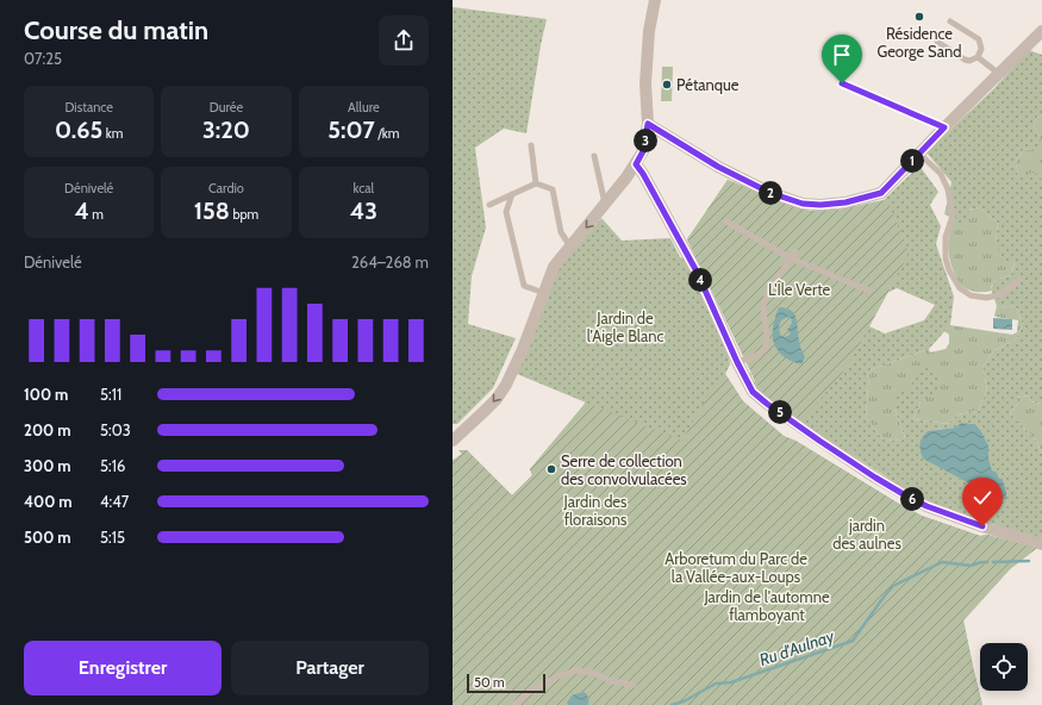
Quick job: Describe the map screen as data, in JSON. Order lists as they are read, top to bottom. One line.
{"water":["Ru d'Aulnay"],"parks":["L'Île Verte","Jardin de l’Aigle Blanc","Jardin des floraisons","jardin des aulnes","Arboretum du Parc de la Vallée-aux-Loups","Jardin de l'automne flamboyant"],"places":["Résidence George Sand","Pétanque","Serre de collection des convolvulacées"],"scale_bar":"50 m","page":{"heading":["Course du matin","07:25"],"stats":[["Distance","0.65 km"],["Durée","3:20"],["Allure","5:07 /km"],["Dénivelé","4 m"],["Cardio","158 bpm"],["kcal","43"]],"pins":["3","1","2","4","5","6"],"chart":["Dénivelé","264–268 m"],"list":[{"name":"100 m","note":"5:11"},{"name":"200 m","note":"5:03"},{"name":"300 m","note":"5:16"},{"name":"400 m","note":"4:47"},{"name":"500 m","note":"5:15"}],"buttons":["Enregistrer","Partager"],"scale":"50 m"}}
